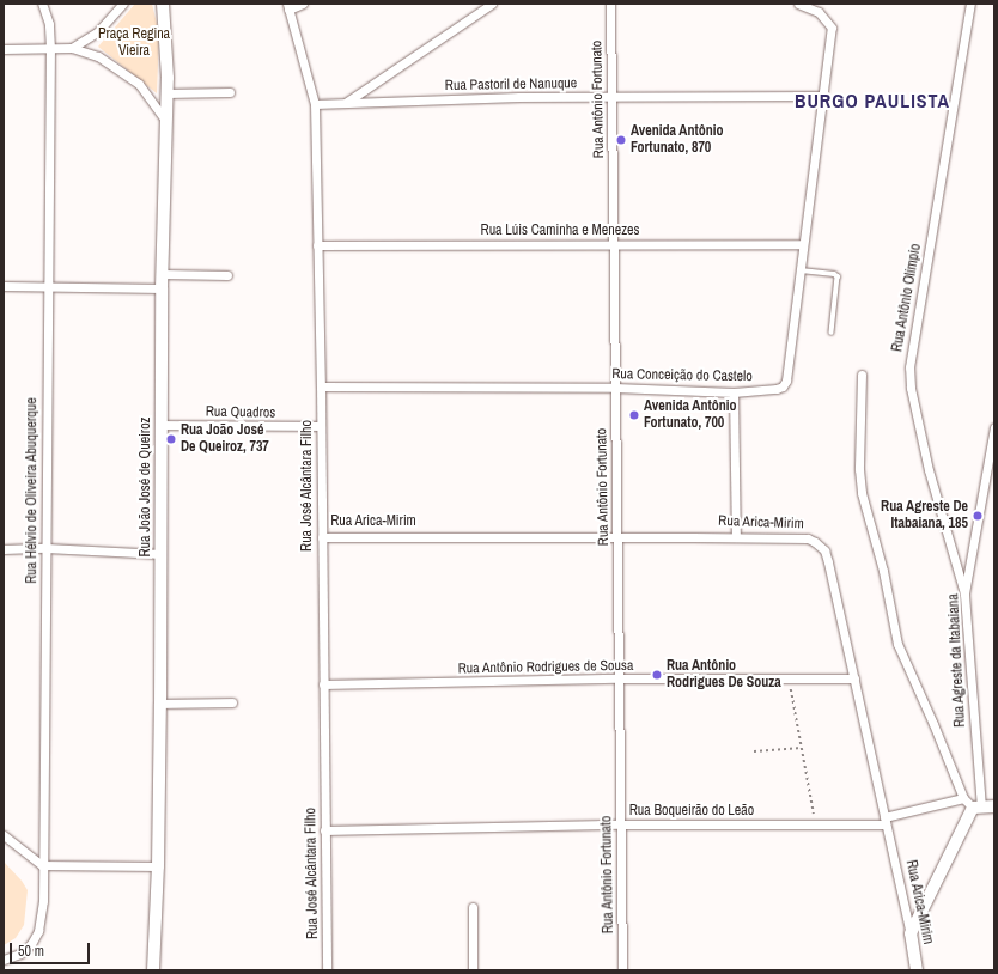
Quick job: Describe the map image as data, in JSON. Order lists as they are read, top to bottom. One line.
{"streets":{"street":["Rua Pastoril de Nanuque","Rua Antônio Fortunato","Rua Lúis Caminha e Menezes","Rua Antônio Olímpio","Rua Conceição do Castelo","Rua Quadros","Rua José Alcântara Filho","Rua João José de Queiroz","Rua Hélvio de Oliveira Abuquerque","Rua Arica-Mirim","Rua Agreste da Itabaiana","Rua Antônio Rodrigues de Sousa","Rua Boqueirão do Leão"]},"crossings":[["Rua Pastoril de Nanuque","Rua Antônio Fortunato"],["Rua Pastoril de Nanuque","Rua Conceição do Castelo"],["Rua Pastoril de Nanuque","Rua José Alcântara Filho"],["Rua Antônio Fortunato","Rua Lúis Caminha e Menezes"],["Rua Antônio Fortunato","Rua Conceição do Castelo"],["Rua Antônio Fortunato","Rua Arica-Mirim"],["Rua Antônio Fortunato","Rua Antônio Rodrigues de Sousa"],["Rua Antônio Fortunato","Rua Boqueirão do Leão"],["Rua Lúis Caminha e Menezes","Rua Conceição do Castelo"],["Rua Lúis Caminha e Menezes","Rua José Alcântara Filho"],["Rua Antônio Olímpio","Rua Agreste da Itabaiana"],["Rua Conceição do Castelo","Rua José Alcântara Filho"],["Rua Quadros","Rua José Alcântara Filho"],["Rua Quadros","Rua João José de Queiroz"],["Rua José Alcântara Filho","Rua Arica-Mirim"],["Rua José Alcântara Filho","Rua Antônio Rodrigues de Sousa"],["Rua José Alcântara Filho","Rua Boqueirão do Leão"],["Rua Arica-Mirim","Rua Antônio Rodrigues de Sousa"],["Rua Arica-Mirim","Rua Boqueirão do Leão"]],"districts":["BURGO PAULISTA"],"parks":["Praça Regina Vieira"],"places":["Avenida Antônio Fortunato, 870","Avenida Antônio Fortunato, 700","Rua João José De Queiroz, 737","Rua Agreste De Itabaiana, 185","Rua Antônio Rodrigues De Souza"],"scale_bar":"50 m"}
